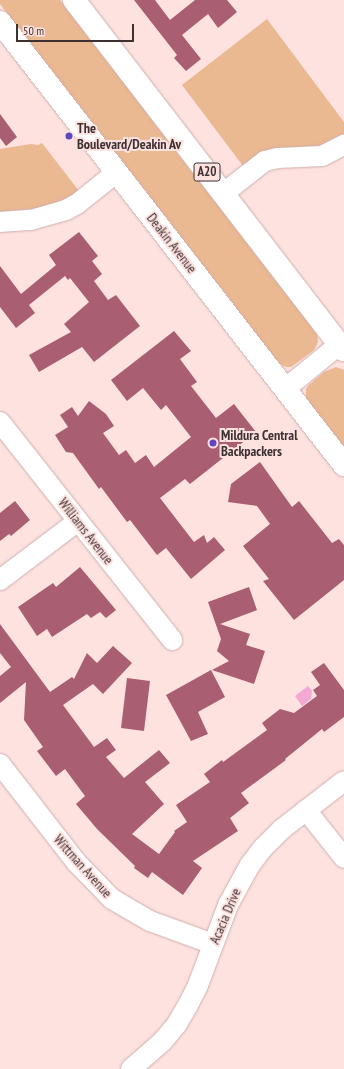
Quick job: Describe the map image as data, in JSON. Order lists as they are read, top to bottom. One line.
{"streets":{"highway":["A20","Deakin Avenue"],"street":["Williams Avenue","Wittman Avenue","Acacia Drive"]},"crossings":[["Wittman Avenue","Acacia Drive"]],"places":["The Boulevard/Deakin Av","Mildura Central Backpackers"],"scale_bar":"50 m"}
